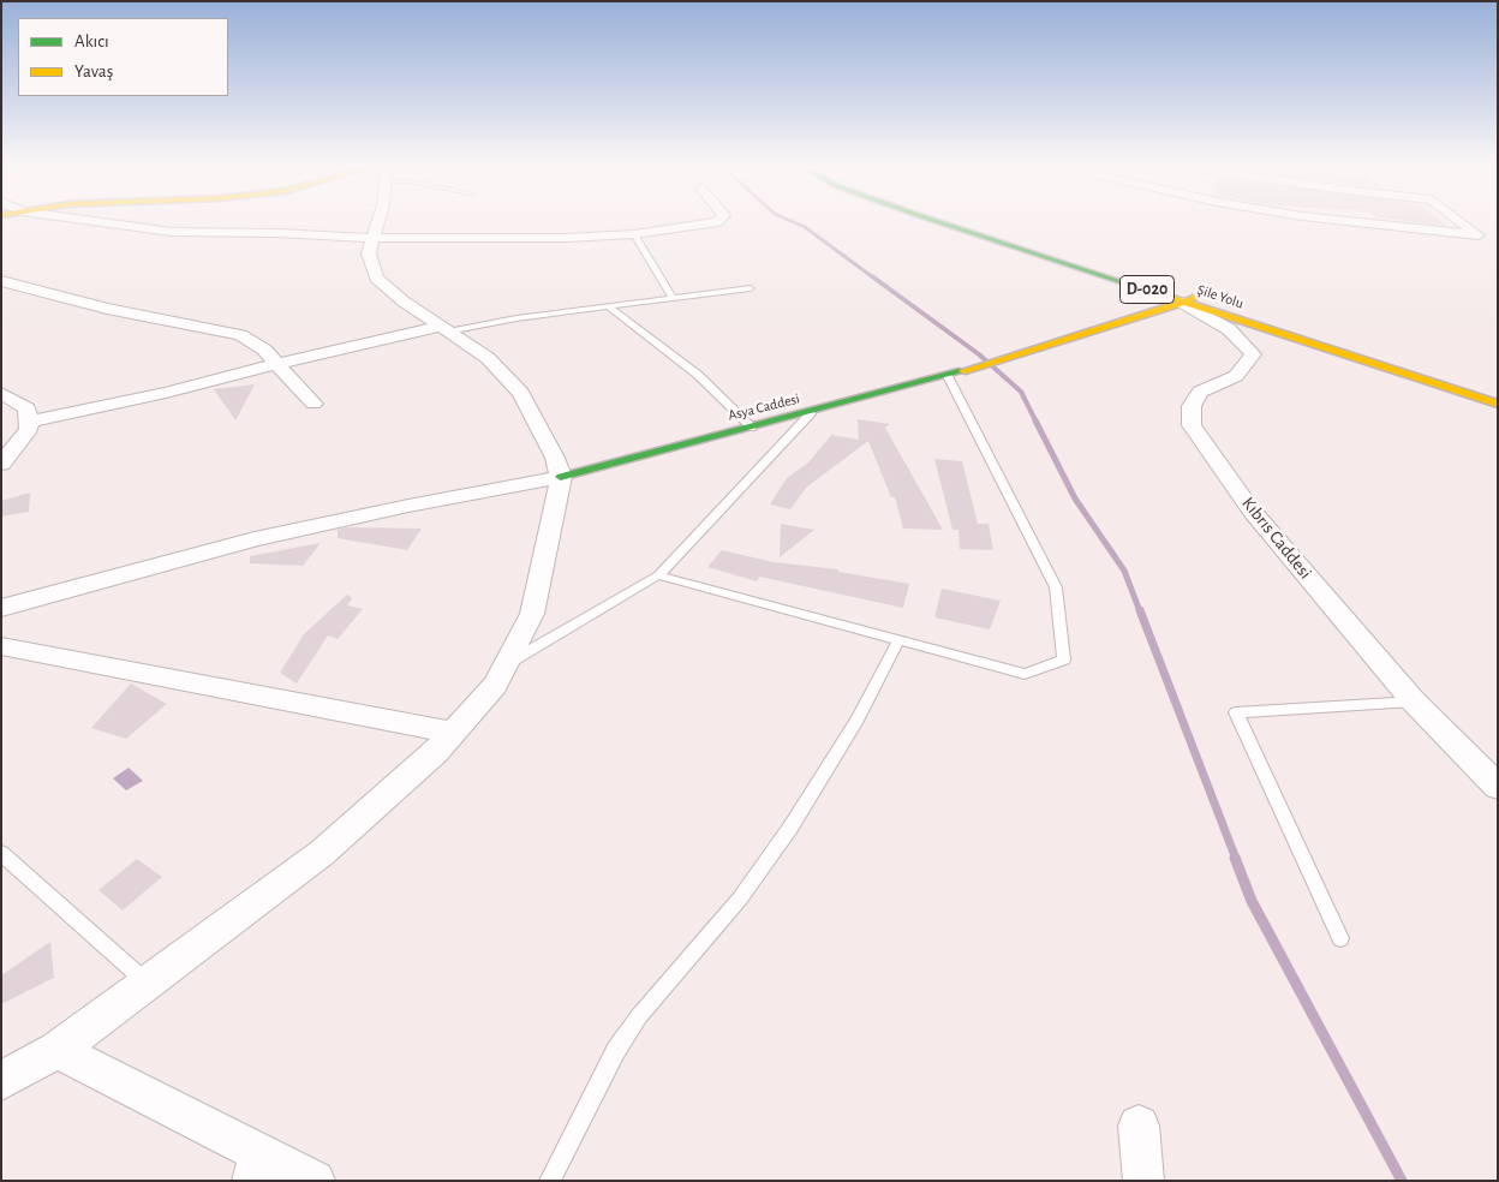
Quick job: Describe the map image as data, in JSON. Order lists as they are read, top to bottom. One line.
{"streets":{"main road":["D-020","Şile Yolu","Asya Caddesi"],"street":["Kıbrıs Caddesi"]},"crossings":[["Şile Yolu","Asya Caddesi"],["Şile Yolu","Kıbrıs Caddesi"],["Asya Caddesi","Kıbrıs Caddesi"]],"legend":["Akıcı","Yavaş"]}
